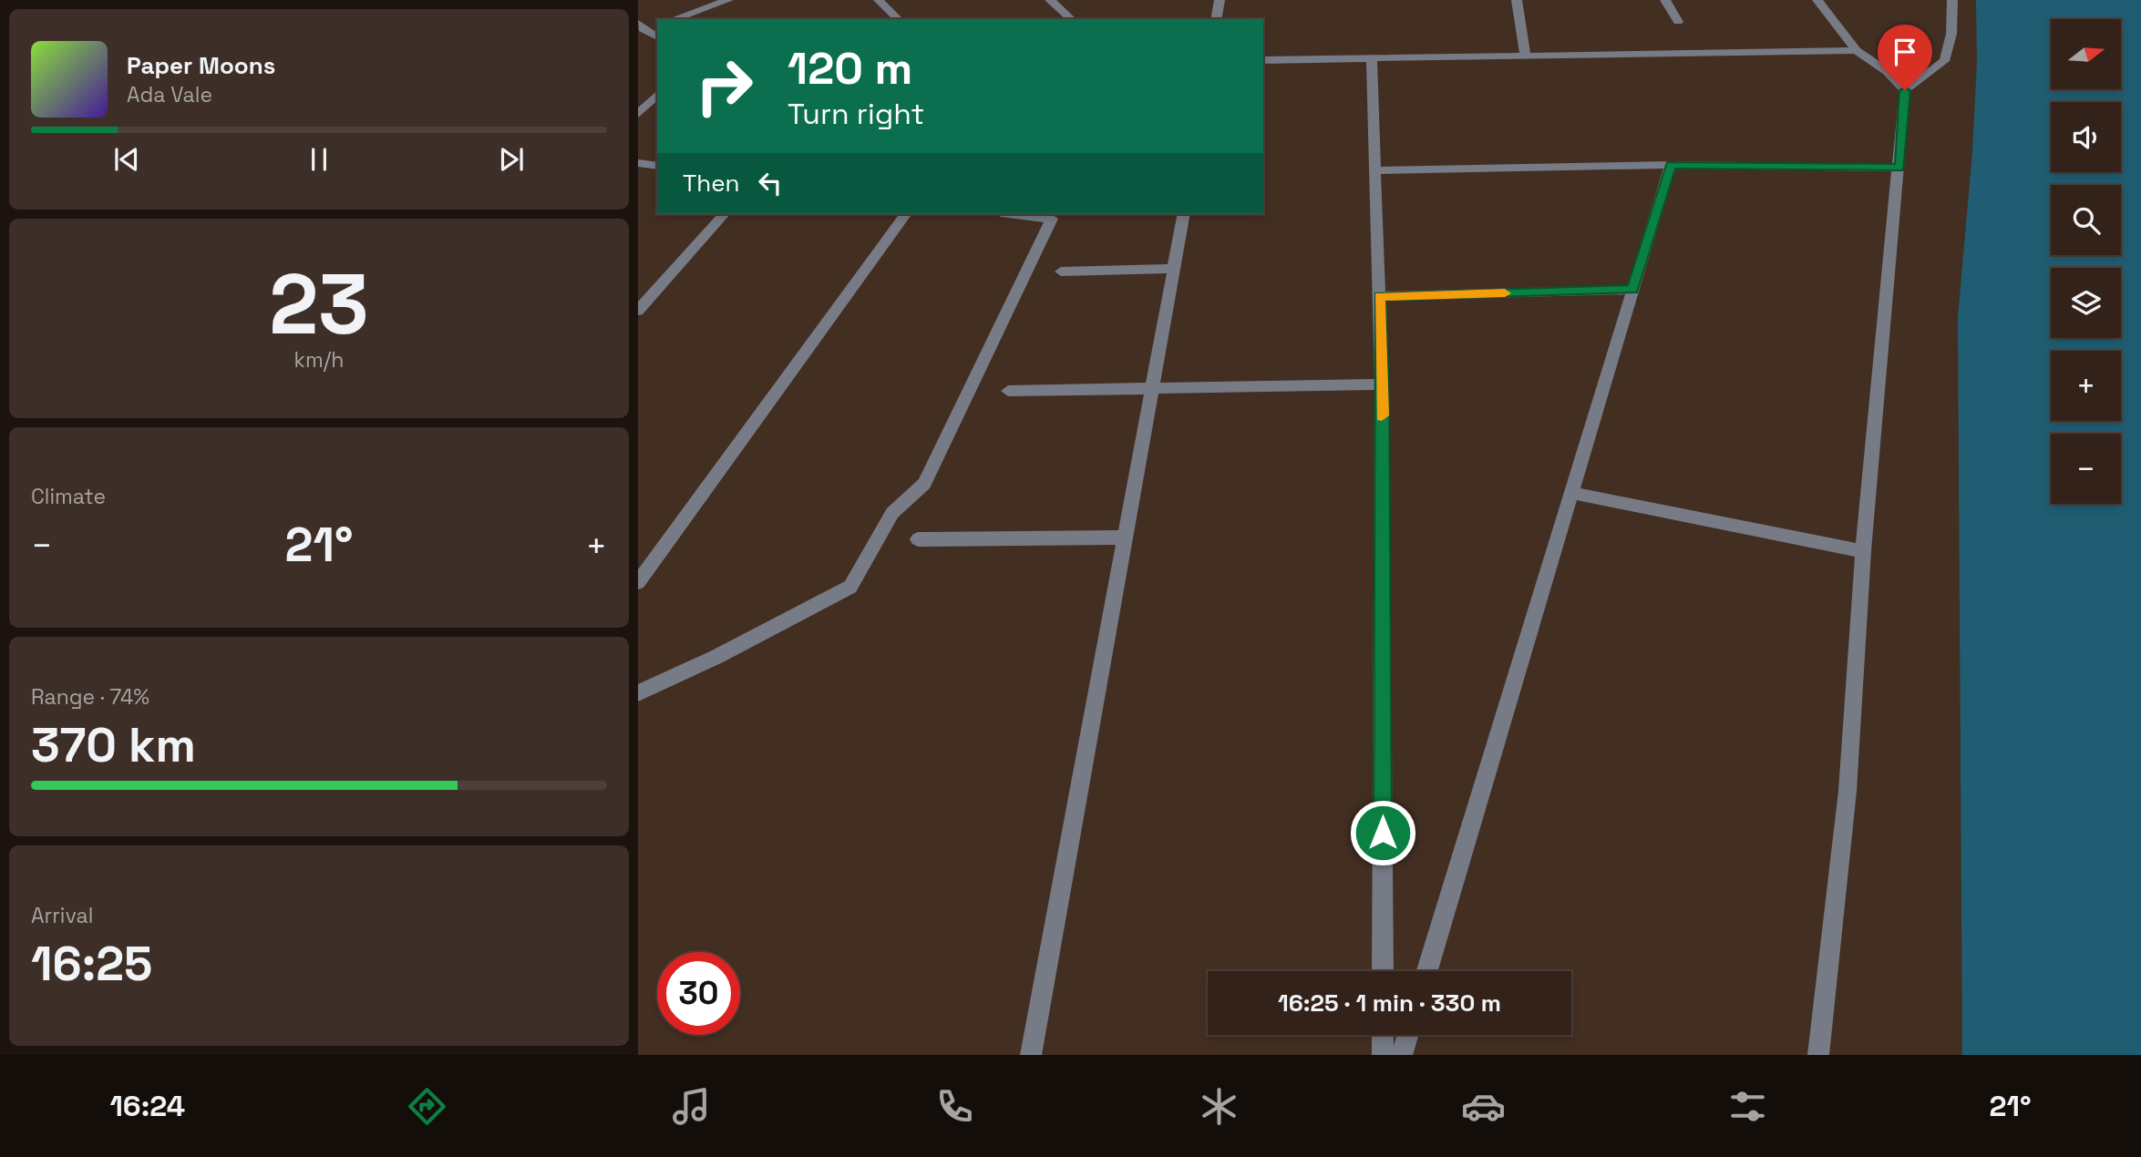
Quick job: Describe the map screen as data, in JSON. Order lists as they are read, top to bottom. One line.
{"north":"right","page":{"map_buttons":["+","−"],"turn":["120 m","Turn right"],"song":["Paper Moons","Ada Vale"],"then":"Then","tile":[["23","km/h"],"Climate",["Range · 74%","370 km"],["Arrival","16:25"]],"heat":["−","21°","+"],"limit":"30","trip":"16:25 · 1 min · 330 m","tabs":["16:24","21°"]}}
